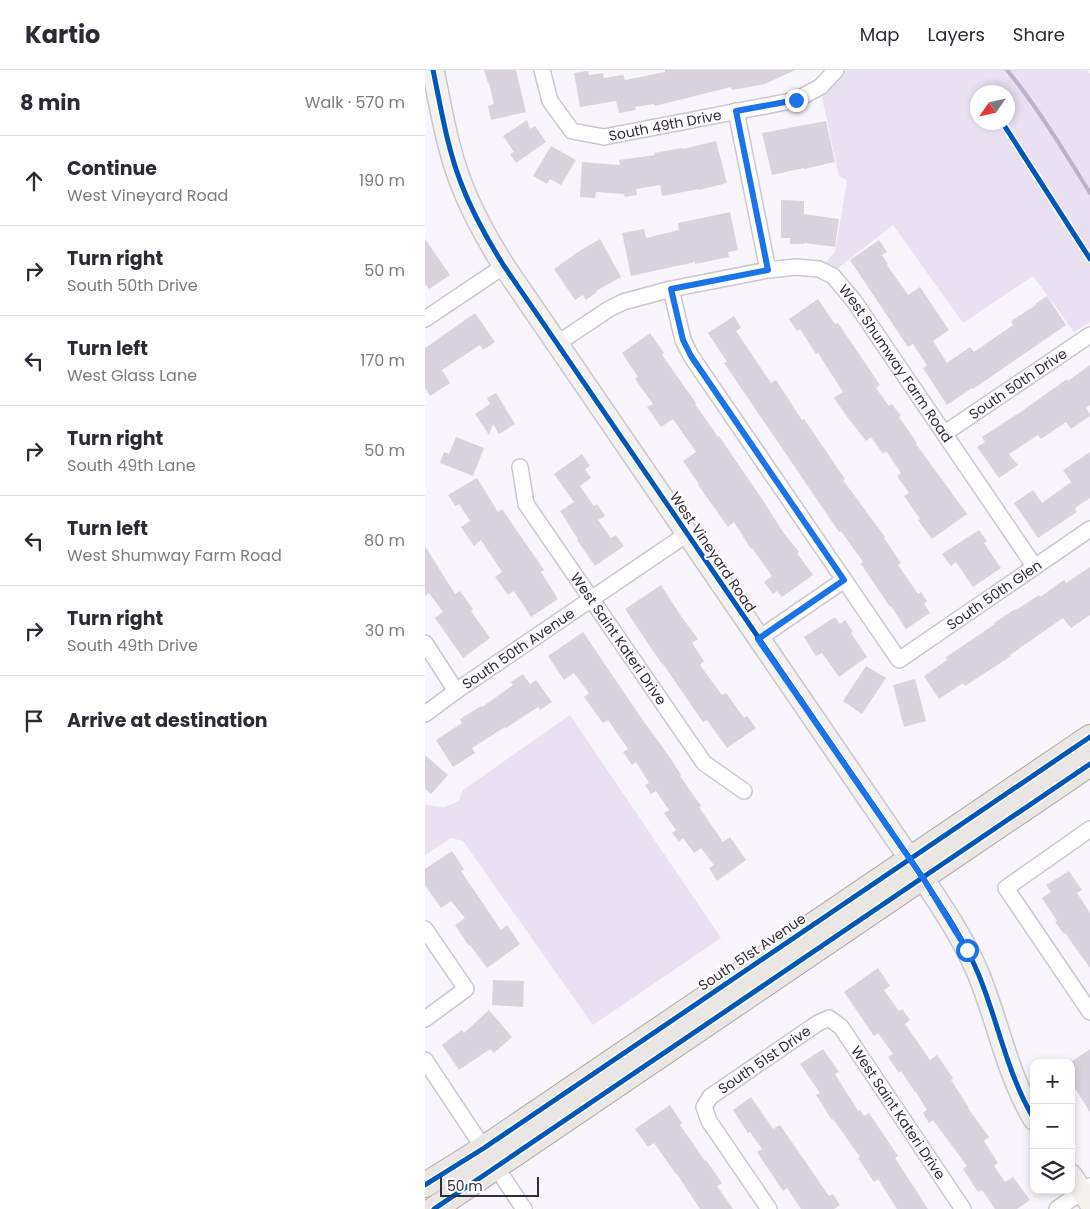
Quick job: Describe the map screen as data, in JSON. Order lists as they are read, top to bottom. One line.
{"streets":{"main road":["South 51st Avenue"],"street":["South 49th Drive","West Shumway Farm Road","South 50th Drive","West Vineyard Road","South 50th Glen","West Saint Kateri Drive","South 50th Avenue","South 51st Drive"]},"crossings":[["West Shumway Farm Road","South 50th Drive"],["West Shumway Farm Road","West Vineyard Road"],["West Shumway Farm Road","South 50th Glen"],["West Vineyard Road","South 50th Avenue"],["West Vineyard Road","South 51st Avenue"],["West Saint Kateri Drive","South 50th Avenue"],["West Saint Kateri Drive","South 51st Drive"]],"scale_bar":"50 m","north":"bottom left","page":{"header":"Kartio","nav":["Map","Layers","Share"],"heading":["8 min","Walk · 570 m"],"list":[["Continue","West Vineyard Road","190 m"],["Turn right","South 50th Drive","50 m"],["Turn left","West Glass Lane","170 m"],["Turn right","South 49th Lane","50 m"],["Turn left","West Shumway Farm Road","80 m"],["Turn right","South 49th Drive","30 m"],"Arrive at destination"],"map_buttons":["+","−"],"scale":"50 m"}}
